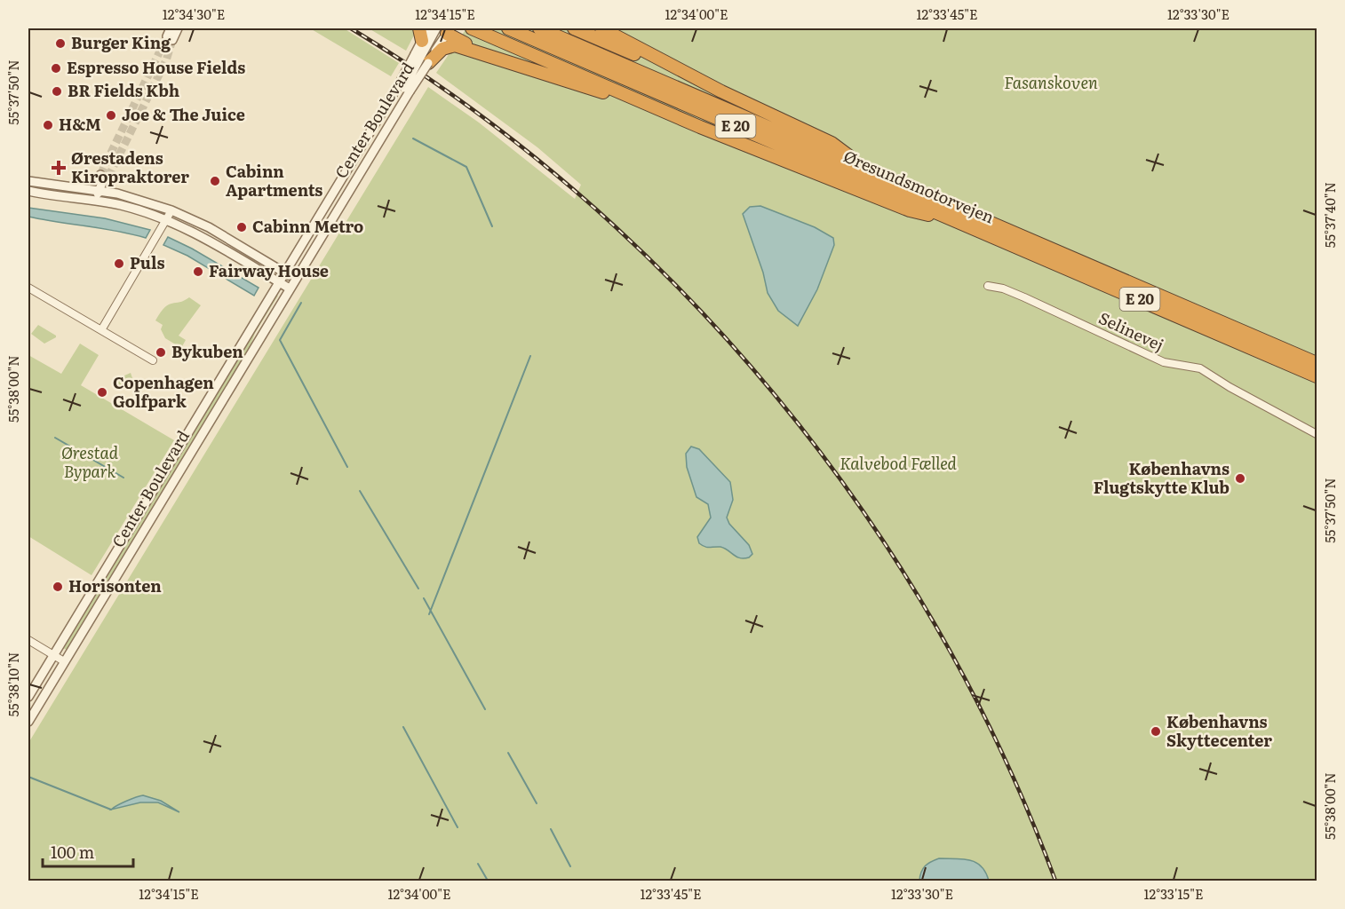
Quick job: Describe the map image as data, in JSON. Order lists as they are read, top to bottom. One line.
{"streets":{"highway":["E 20","Øresundsmotorvejen"],"street":["Center Boulevard","Selinevej"]},"parks":["Fasanskoven","Ørestad Bypark","Kalvebod Fælled"],"places":{"other":["Burger King","Espresso House Fields","BR Fields Kbh","Joe & The Juice","H&M","Cabinn Apartments","Cabinn Metro","Puls","Fairway House","Bykuben","Copenhagen Golfpark","Københavns Flugtskytte Klub","Horisonten","Københavns Skyttecenter"],"health":["Ørestadens Kiropraktorer"]},"scale_bar":"100 m","coordinates":["12°34'30\"E","12°34'15\"E","12°34'00\"E","12°33'45\"E","12°33'30\"E","55°37'50\"N","55°37'40\"N","55°38'00\"N","55°38'10\"N","12°33'15\"E"]}
